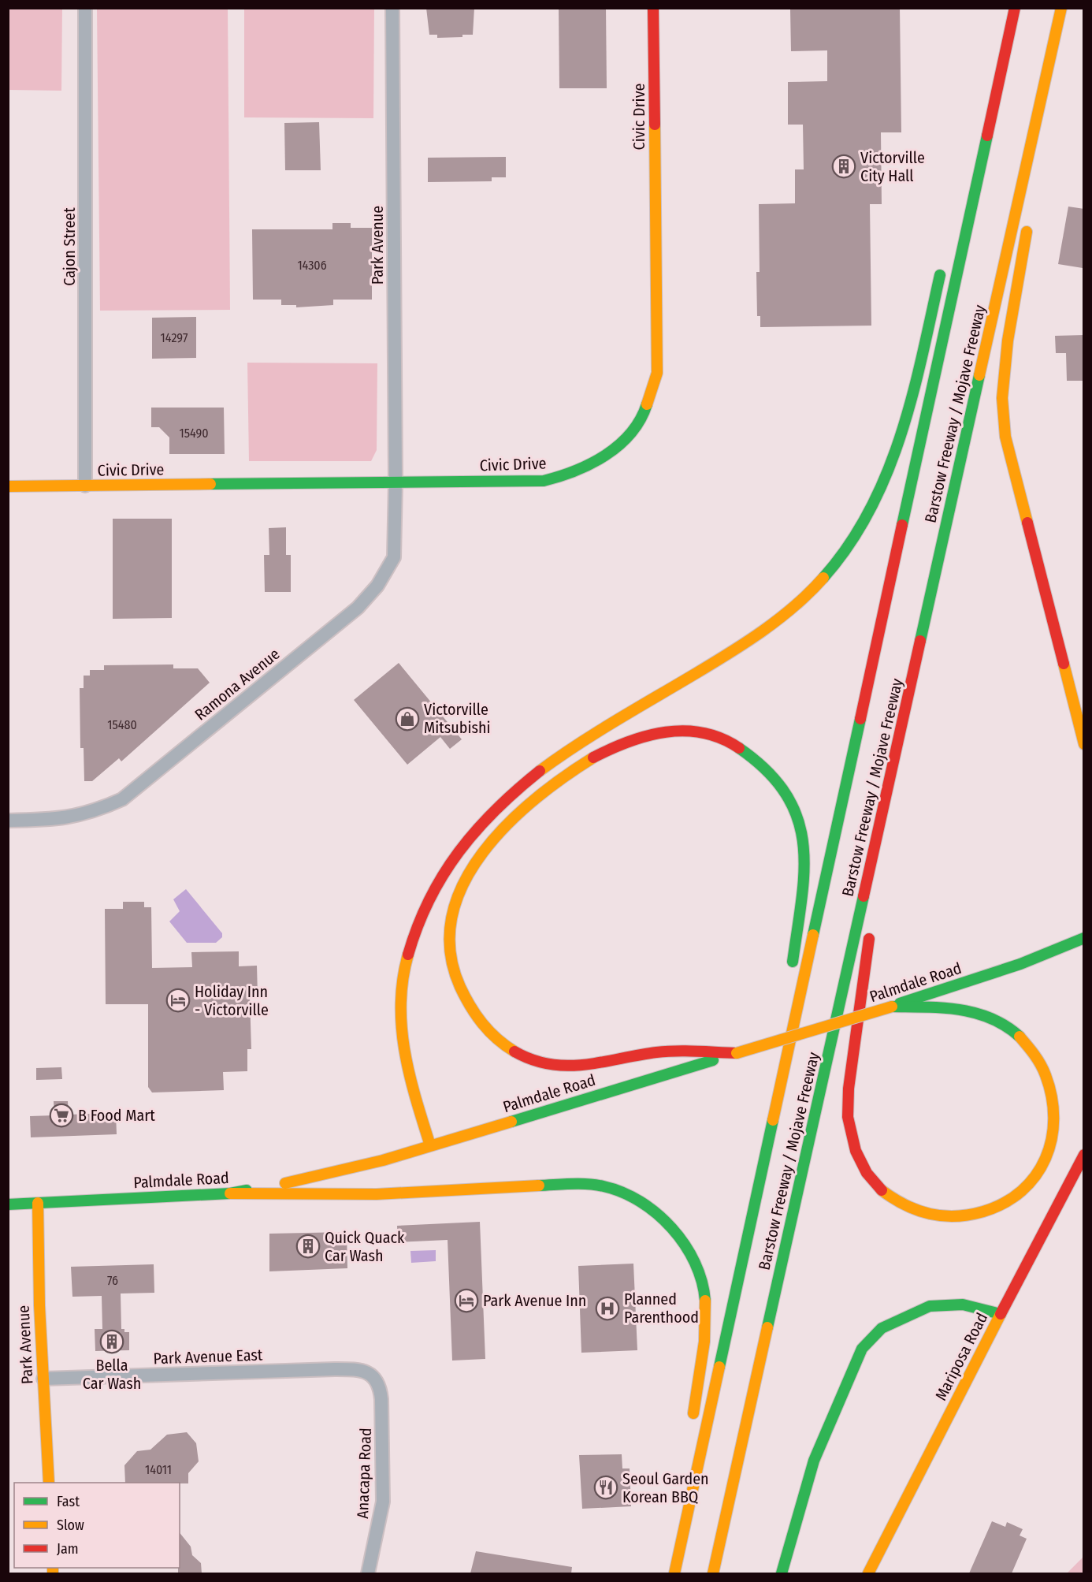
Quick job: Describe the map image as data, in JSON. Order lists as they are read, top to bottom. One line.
{"streets":{"main road":["Civic Drive","Park Avenue","Barstow Freeway / Mojave Freeway","Palmdale Road","Mariposa Road"],"street":["Cajon Street","Ramona Avenue","Park Avenue East","Anacapa Road"]},"crossings":[["Civic Drive","Park Avenue"],["Civic Drive","Cajon Street"],["Civic Drive","Ramona Avenue"],["Park Avenue","Ramona Avenue"],["Park Avenue","Palmdale Road"],["Park Avenue","Park Avenue East"],["Park Avenue East","Anacapa Road"]],"places":{"building":["Victorville City Hall","Quick Quack Car Wash","Bella Car Wash"],"shop":["Victorville Mitsubishi"],"hotel":["Holiday Inn - Victorville","Park Avenue Inn"],"supermarket":["B Food Mart"],"hospital":["Planned Parenthood"],"restaurant":["Seoul Garden Korean BBQ"]},"house_numbers":["14306","14297","15490","15480","76","14011"],"legend":["Fast","Slow","Jam"]}
